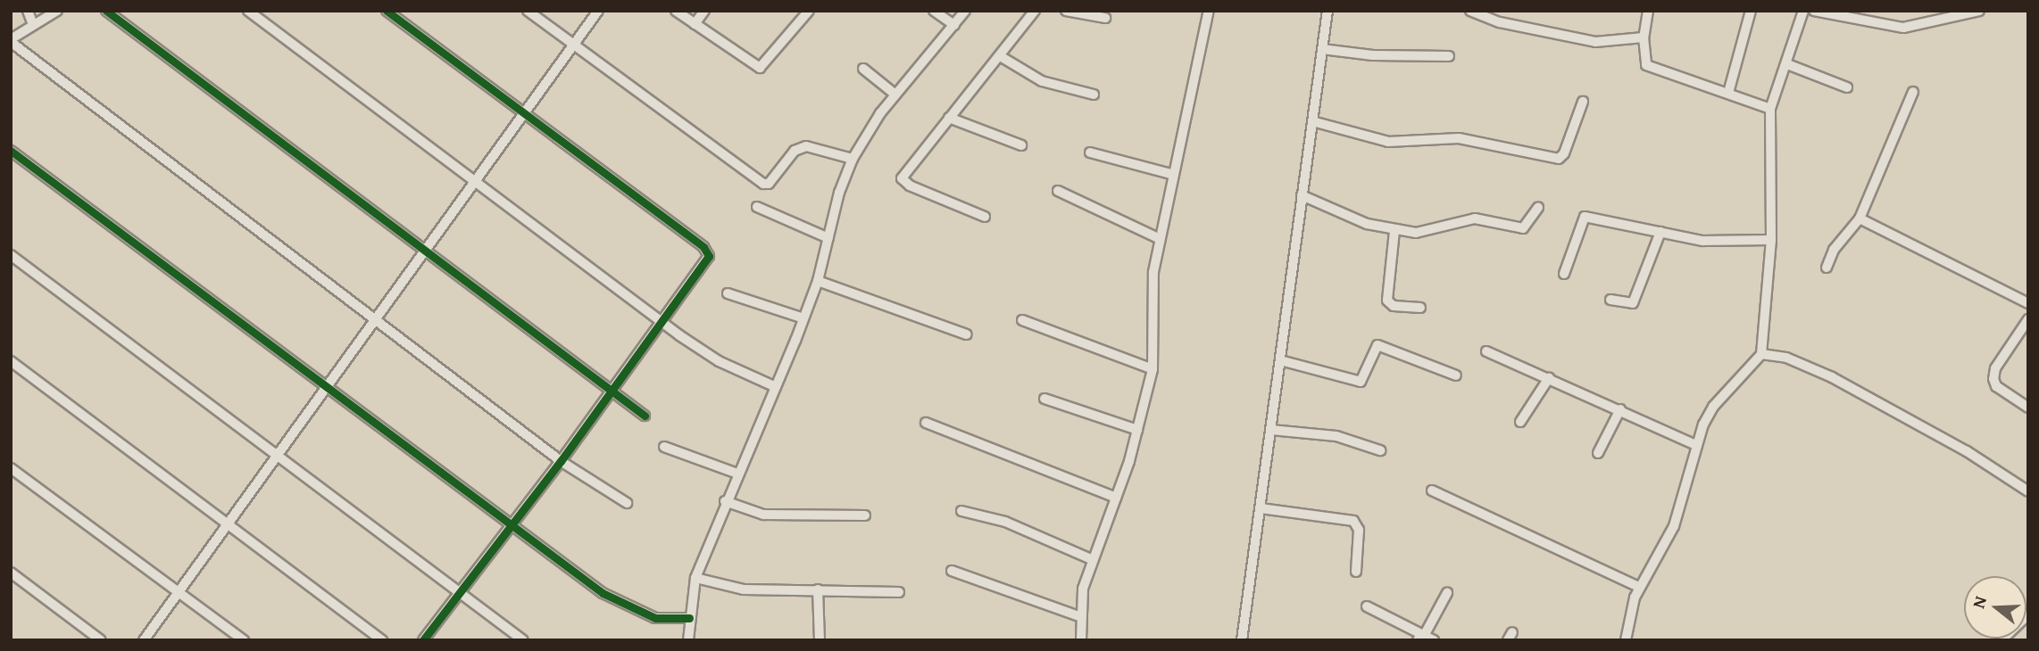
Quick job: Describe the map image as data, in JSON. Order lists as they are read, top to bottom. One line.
{"north":"left"}
